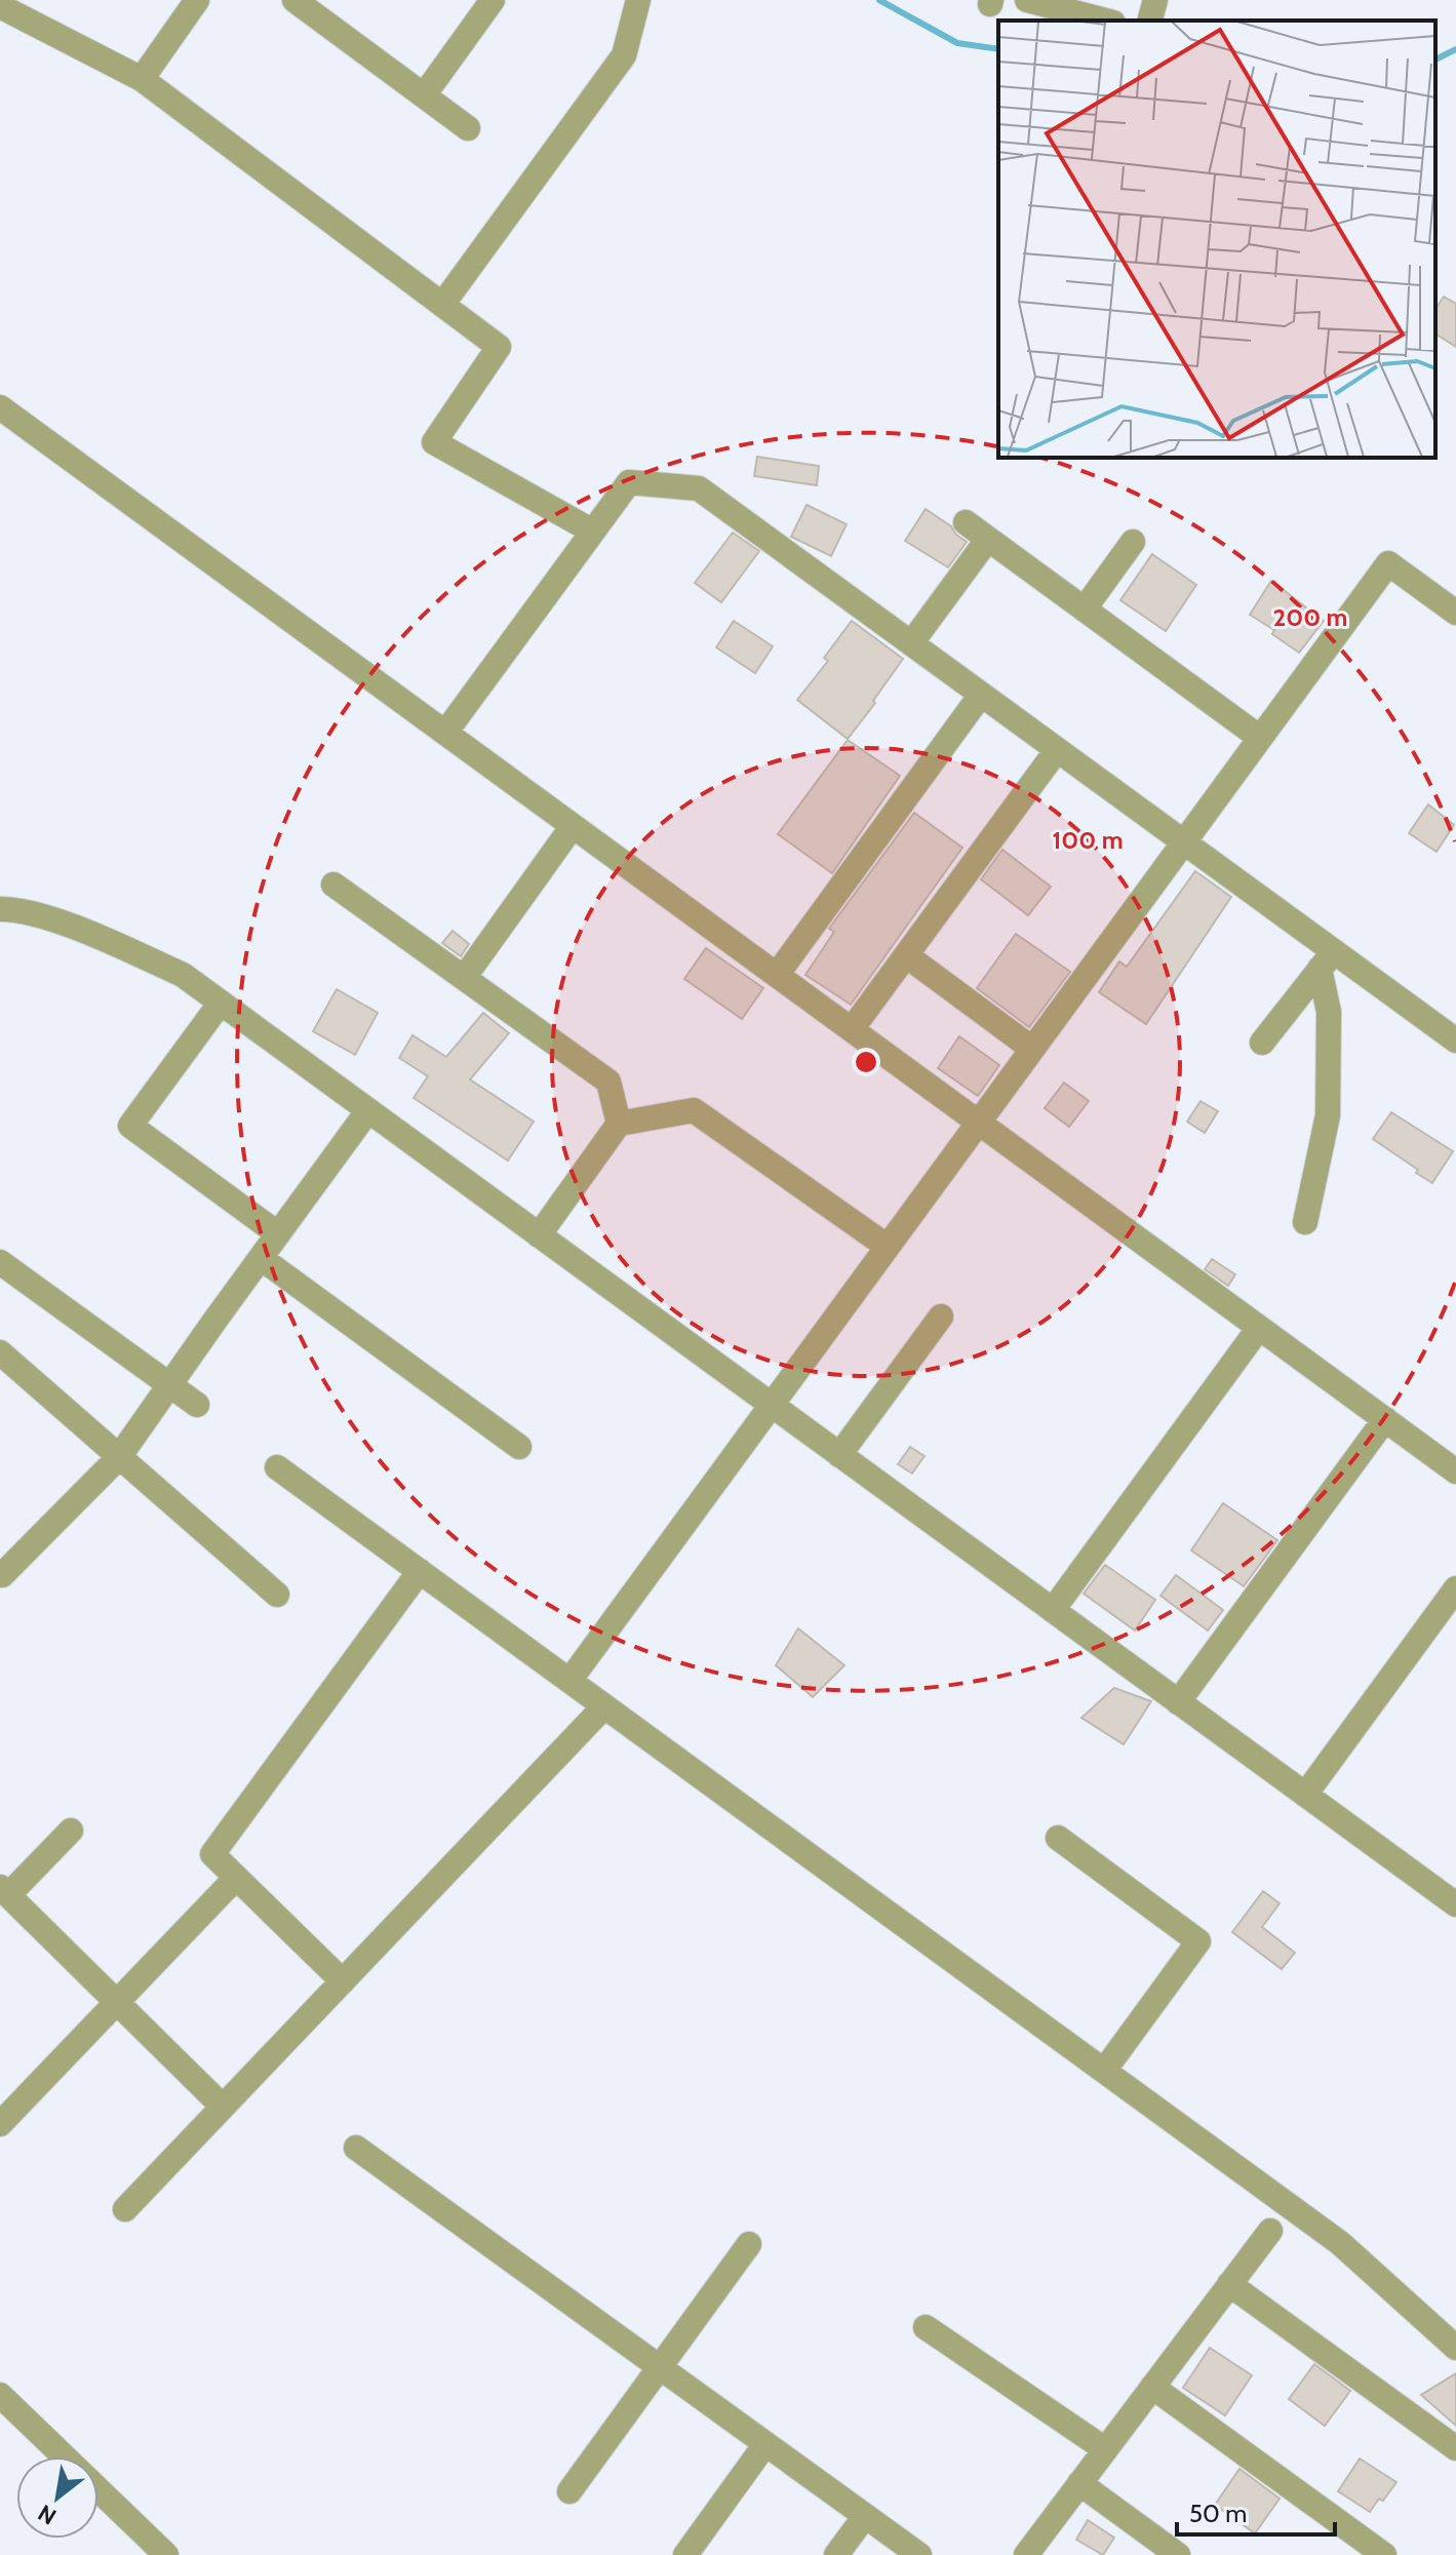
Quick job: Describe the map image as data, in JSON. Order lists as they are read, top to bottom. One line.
{"scale_bar":"50 m","north":"bottom left","rings":["200 m","100 m"]}
